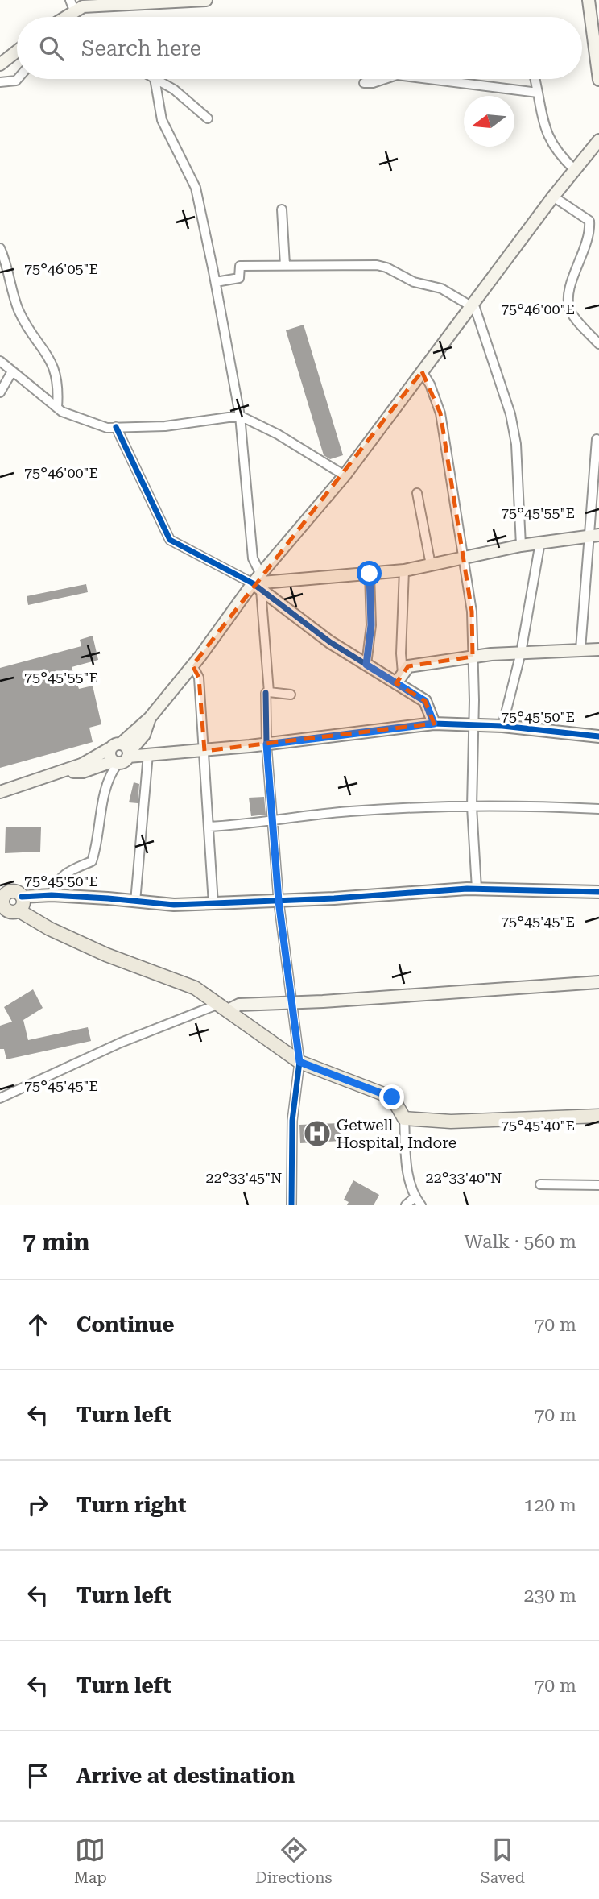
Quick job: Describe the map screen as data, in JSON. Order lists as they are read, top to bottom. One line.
{"places":{"hospital":["Getwell Hospital, Indore"]},"north":"left","page":{"search":"Search here","heading":["7 min","Walk · 560 m"],"list":[["Continue","70 m"],["Turn left","70 m"],["Turn right","120 m"],["Turn left","230 m"],["Turn left","70 m"],"Arrive at destination"],"nav":["Map","Directions","Saved"]},"coordinates":["75°46'05\"E","75°46'00\"E","75°45'55\"E","75°45'50\"E","75°45'45\"E","75°45'40\"E","22°33'45\"N","22°33'40\"N"]}
